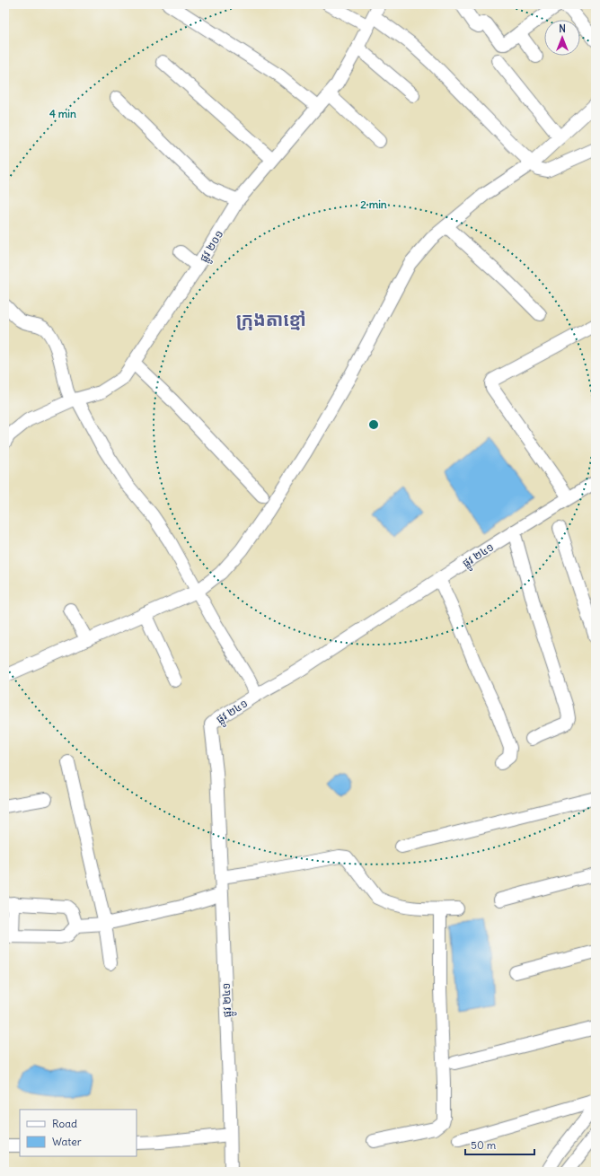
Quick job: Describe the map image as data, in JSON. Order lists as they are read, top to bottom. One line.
{"streets":{"street":["ផ្លូវ ២០១","ផ្លូវ ២៤១"]},"districts":["ក្រុងតាខ្មៅ"],"legend":["Road","Water"],"scale_bar":"50 m","north":"top","rings":["4 min","2 min"]}
